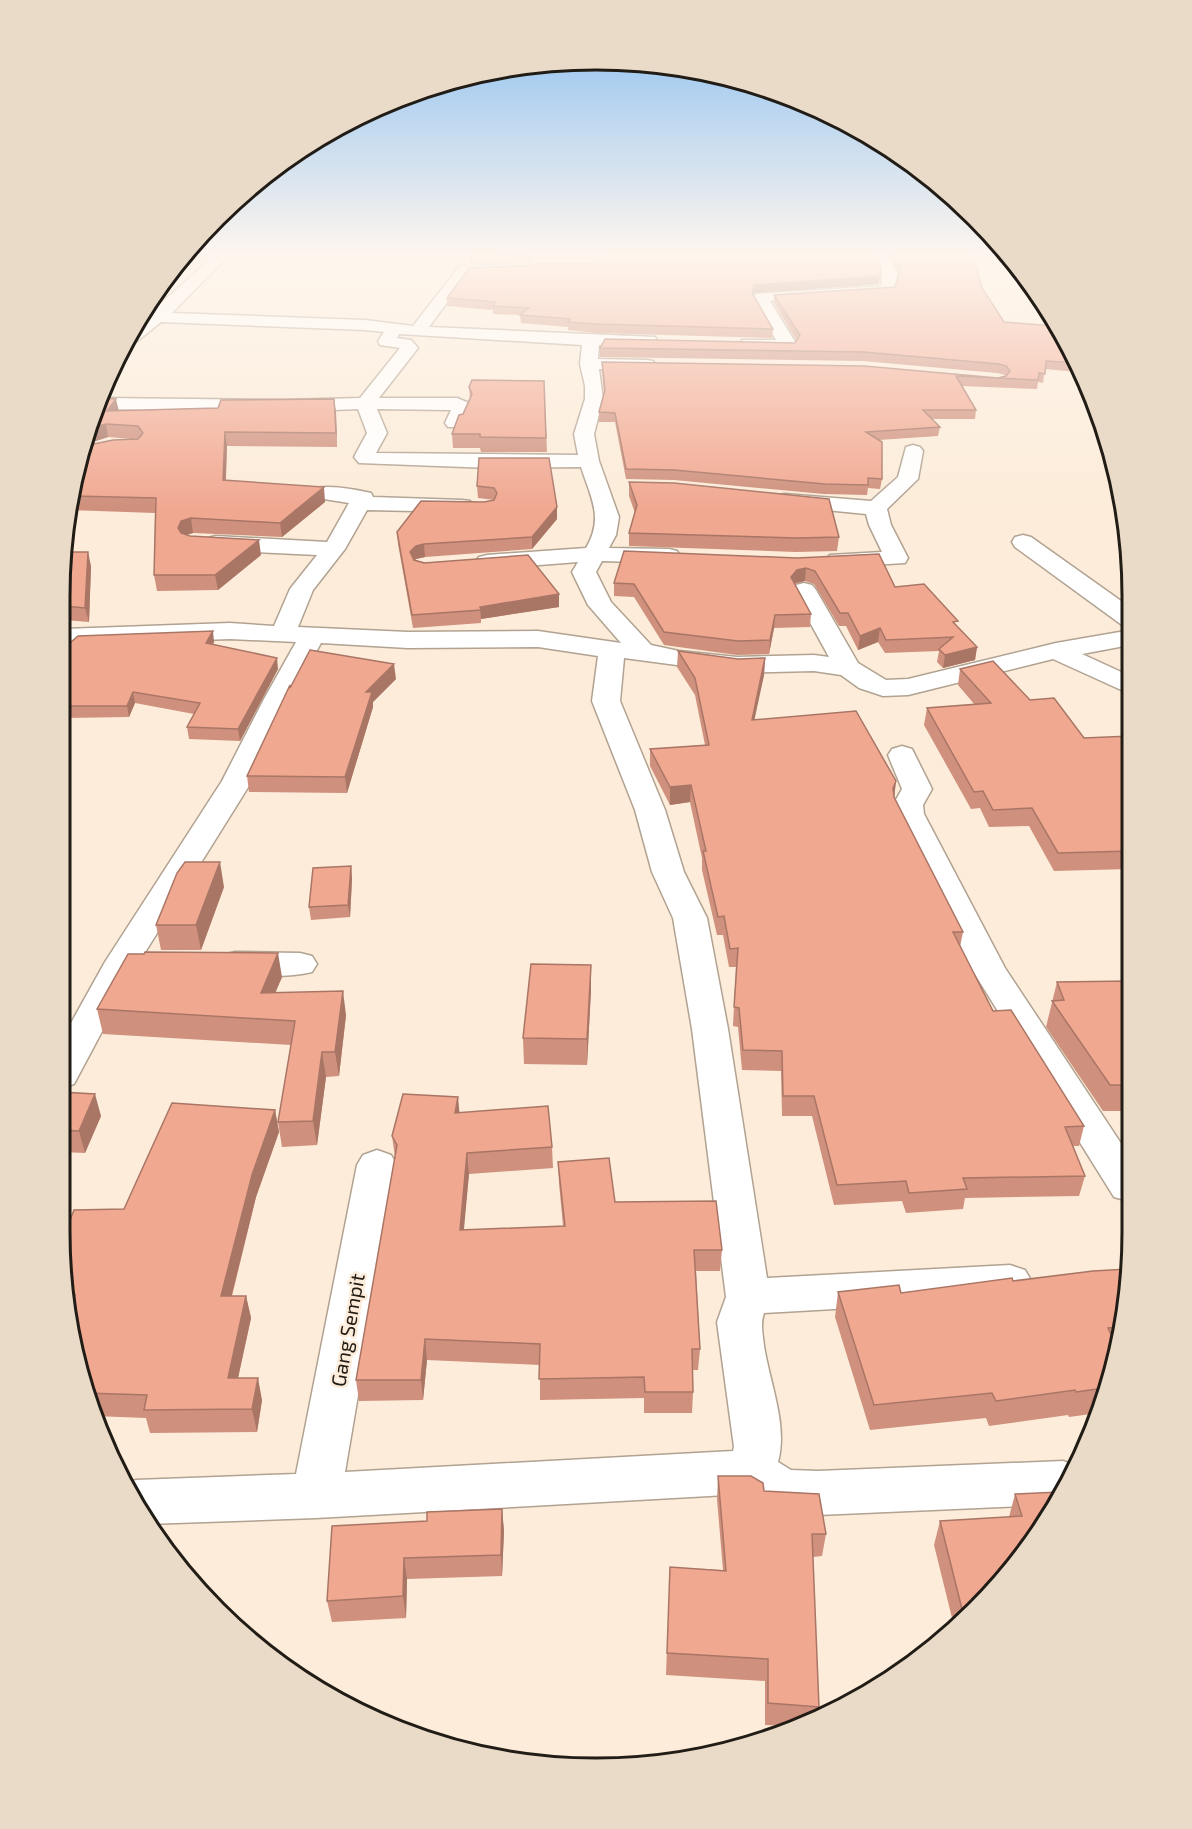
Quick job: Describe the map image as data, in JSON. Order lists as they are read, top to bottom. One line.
{"streets":{"street":["Gang Sempit"]}}
